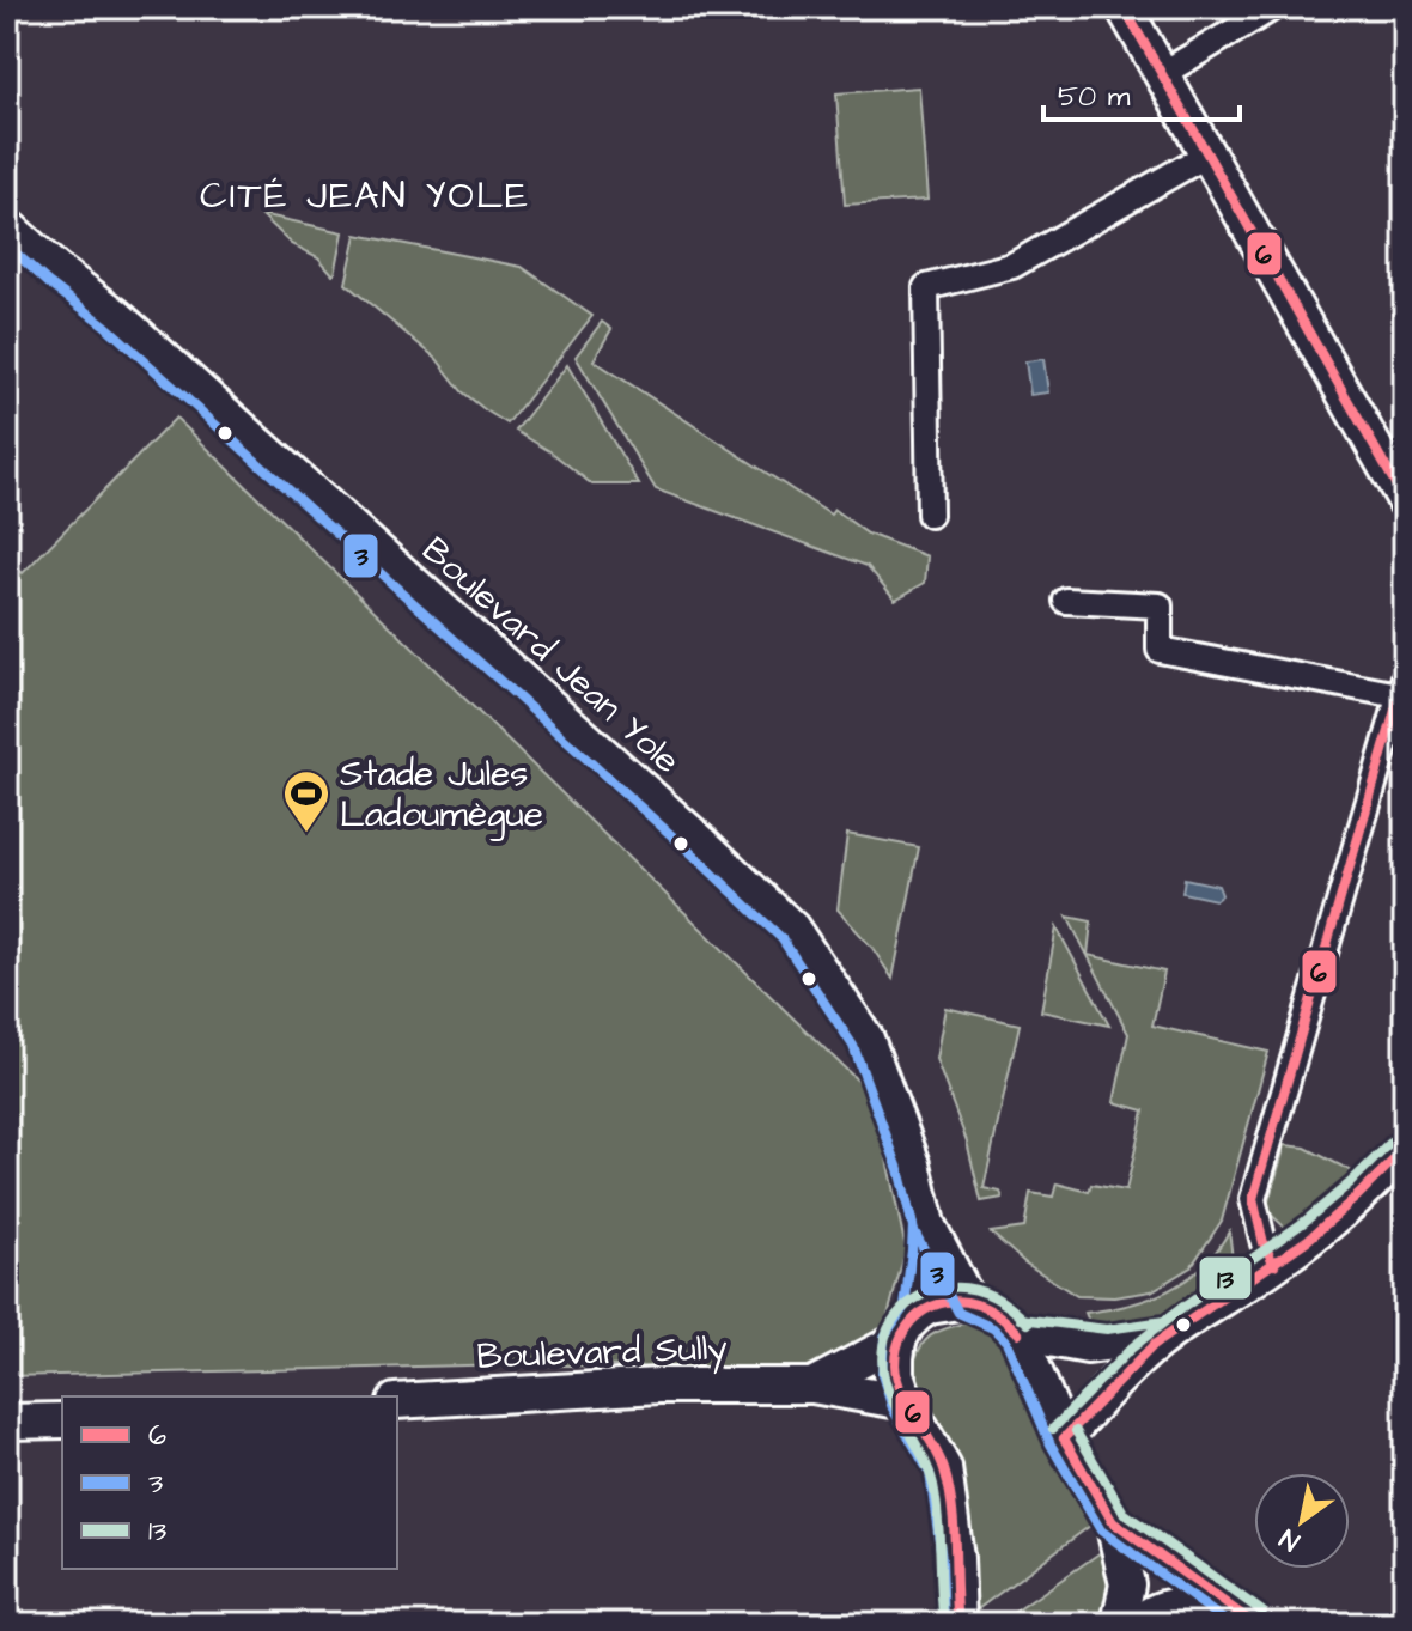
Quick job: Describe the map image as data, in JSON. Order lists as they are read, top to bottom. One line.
{"streets":{"main road":["Boulevard Jean Yole","Boulevard Sully"]},"crossings":[["Boulevard Jean Yole","Boulevard Sully"]],"districts":["CITÉ JEAN YOLE"],"places":{"sports":["Stade Jules Ladoumègue"]},"lines":["transit line 6","transit line 3","transit line 13"],"legend":["6","3","13"],"scale_bar":"50 m","north":"bottom left"}
